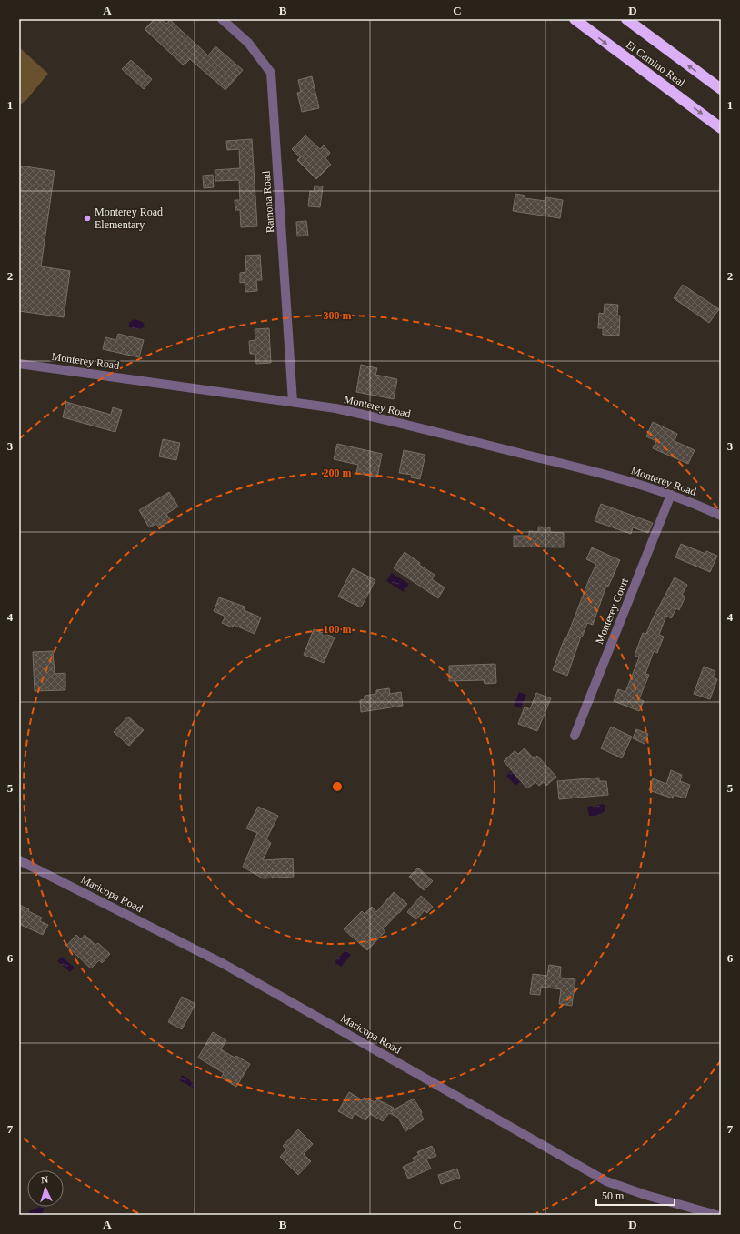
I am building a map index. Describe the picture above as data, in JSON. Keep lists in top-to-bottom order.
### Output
{
  "streets": {
    "highway": ["El Camino Real"],
    "street": [
      "Ramona Road",
      "Monterey Road",
      "Monterey Court",
      "Maricopa Road"
    ]
  },
  "crossings": [
    ["Ramona Road", "Monterey Road"],
    ["Monterey Road", "Monterey Court"]
  ],
  "places": ["Monterey Road Elementary"],
  "scale_bar": "50 m",
  "north": "top",
  "grid": {
    "columns": [
      "A",
      "B",
      "C",
      "D"
    ],
    "rows": [
      "1",
      "2",
      "3",
      "4",
      "5",
      "6",
      "7"
    ]
  },
  "rings": ["300 m", "200 m", "100 m"]
}
